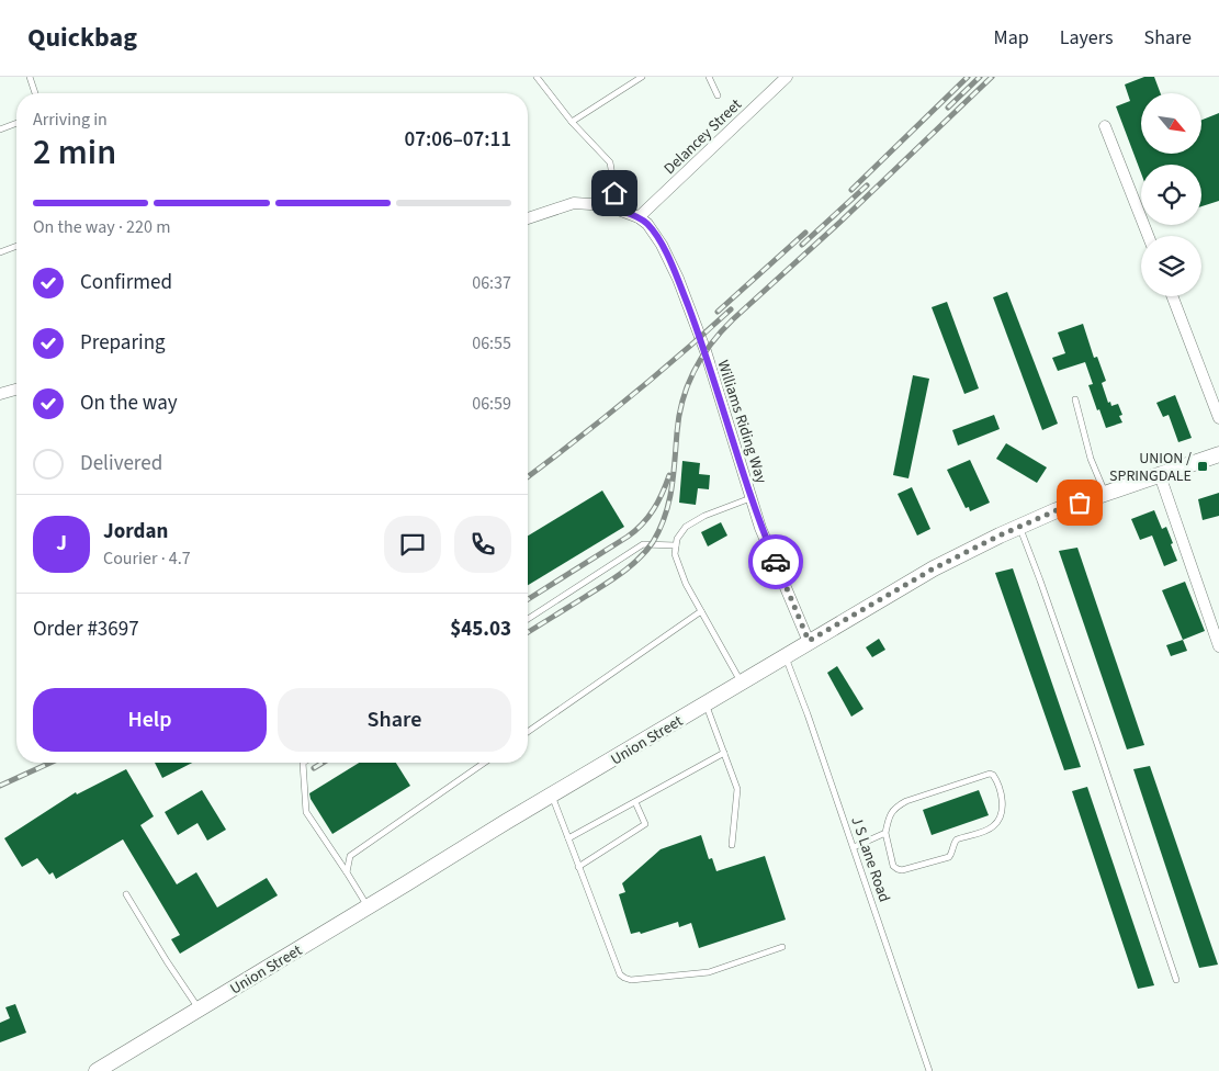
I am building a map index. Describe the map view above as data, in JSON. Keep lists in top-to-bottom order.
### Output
{
  "streets": {
    "main road": ["Union Street"],
    "street": ["Delancey Street", "Williams Riding Way"],
    "lane": ["J S Lane Road"]
  },
  "crossings": [
    ["Delancey Street", "Williams Riding Way"],
    ["Williams Riding Way", "Union Street"],
    ["Union Street", "J S Lane Road"]
  ],
  "places": {
    "transit": ["UNION / SPRINGDALE"]
  },
  "north": "bottom right",
  "page": {
    "header": "Quickbag",
    "nav": ["Map", "Layers", "Share"],
    "heading": ["2 min", "Arriving in", "07:06–07:11"],
    "panel": [
      "Jordan",
      "Courier · 4.7",
      "Order #3697",
      "$45.03"
    ],
    "bar": "On the way · 220 m",
    "list": [
      ["Confirmed", "06:37"],
      ["Preparing", "06:55"],
      ["On the way", "06:59"],
      "Delivered"
    ],
    "round": "J",
    "buttons": ["Help", "Share"]
  }
}
